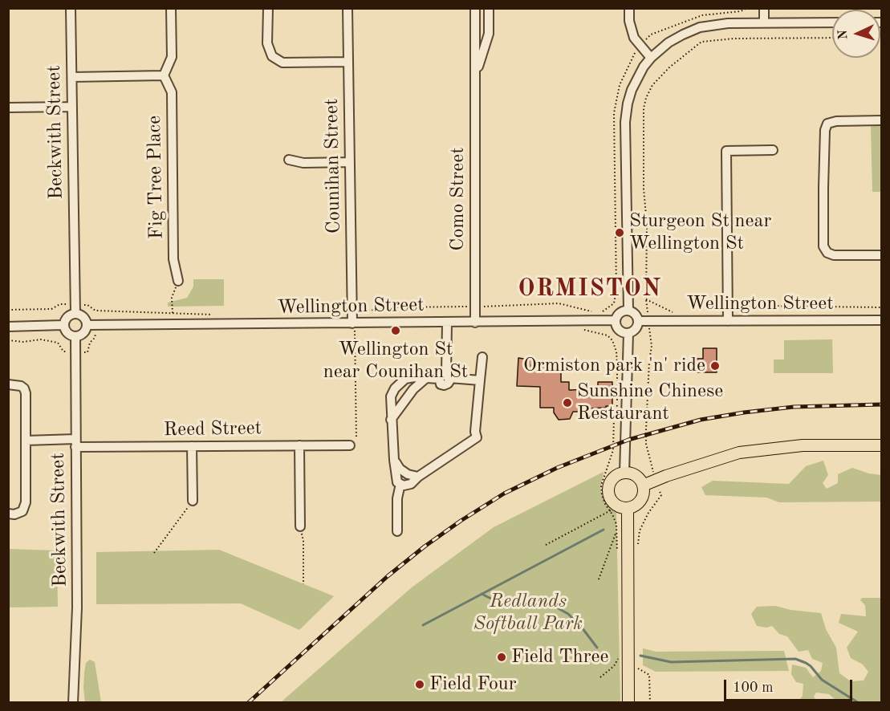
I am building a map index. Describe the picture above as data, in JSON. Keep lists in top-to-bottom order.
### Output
{
  "streets": {
    "street": [
      "Beckwith Street",
      "Counihan Street",
      "Fig Tree Place",
      "Como Street",
      "Wellington Street",
      "Reed Street"
    ]
  },
  "crossings": [
    ["Beckwith Street", "Wellington Street"],
    ["Beckwith Street", "Reed Street"],
    ["Counihan Street", "Wellington Street"],
    ["Como Street", "Wellington Street"]
  ],
  "districts": ["ORMISTON"],
  "parks": ["Redlands Softball Park"],
  "places": [
    "Sturgeon St near Wellington St",
    "Wellington St near Counihan St",
    "Ormiston park 'n' ride",
    "Sunshine Chinese Restaurant",
    "Field Three",
    "Field Four"
  ],
  "scale_bar": "100 m",
  "north": "left"
}
